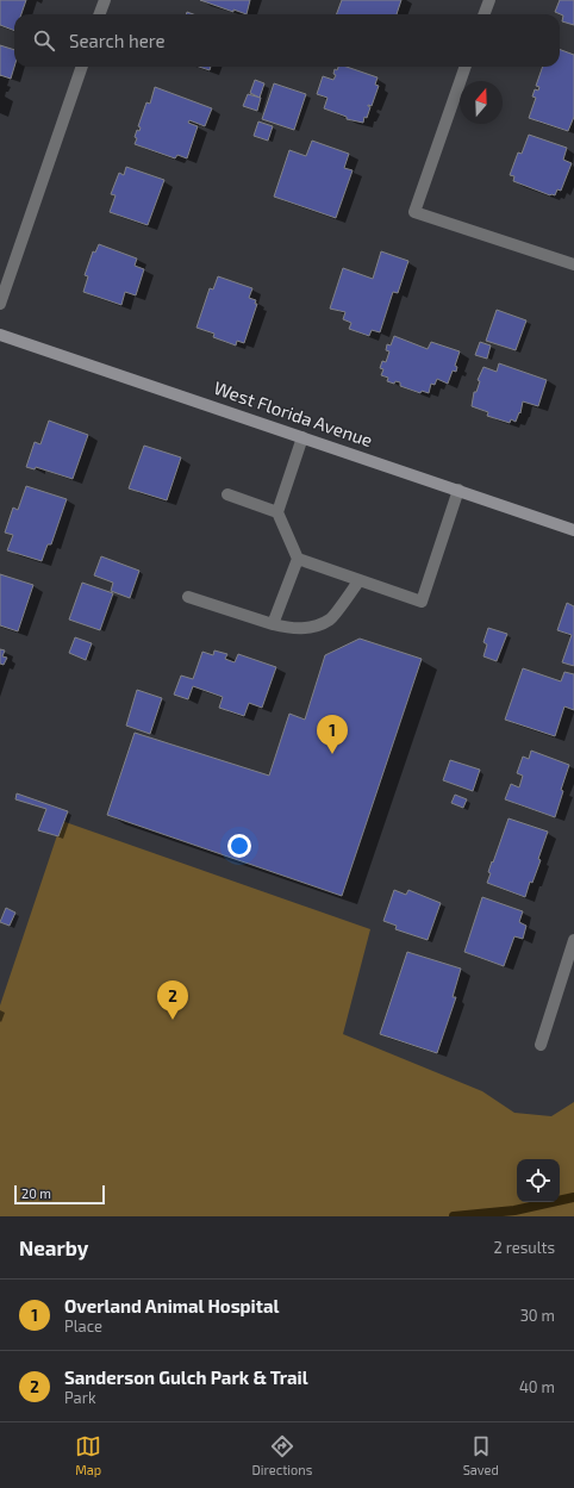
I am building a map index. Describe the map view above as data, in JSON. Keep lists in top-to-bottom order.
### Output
{
  "streets": {
    "street": ["West Florida Avenue"]
  },
  "scale_bar": "20 m",
  "north": "top",
  "page": {
    "search": "Search here",
    "pins": ["1", "2"],
    "scale": "20 m",
    "heading": ["Nearby", "2 results"],
    "list": [
      {
        "mark": "1",
        "name": "Overland Animal Hospital",
        "note": "Place",
        "value": "30 m"
      },
      {
        "mark": "2",
        "name": "Sanderson Gulch Park & Trail",
        "note": "Park",
        "value": "40 m"
      }
    ],
    "nav": ["Map", "Directions", "Saved"]
  }
}
